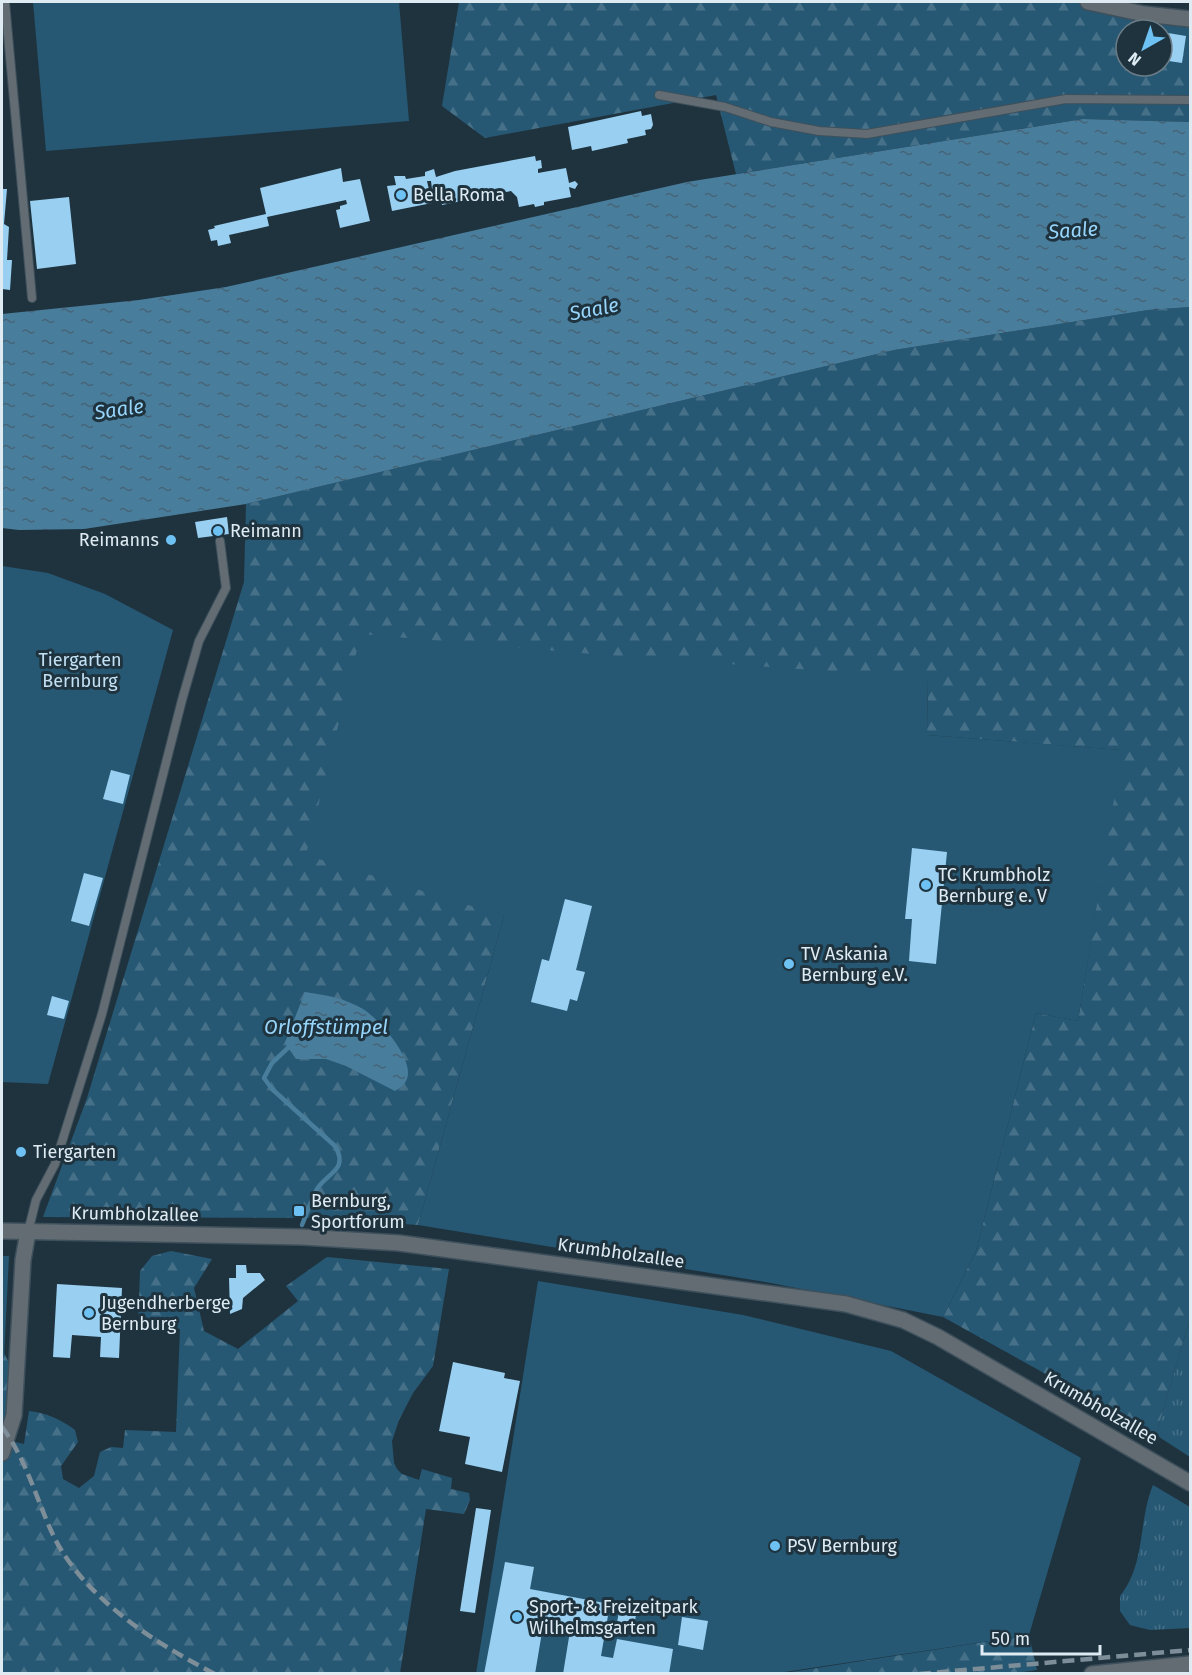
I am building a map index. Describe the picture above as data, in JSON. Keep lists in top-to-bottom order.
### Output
{
  "streets": {
    "street": ["Krumbholzallee"]
  },
  "water": ["Saale", "Orloffstümpel"],
  "parks": ["Tiergarten Bernburg"],
  "places": {
    "other": [
      "Bella Roma",
      "Reimann",
      "Reimanns",
      "TC Krumbholz Bernburg e. V",
      "TV Askania Bernburg e.V.",
      "Tiergarten",
      "Jugendherberge Bernburg",
      "PSV Bernburg",
      "Sport- & Freizeitpark Wilhelmsgarten"
    ],
    "transit": ["Bernburg, Sportforum"]
  },
  "scale_bar": "50 m",
  "north": "bottom left"
}
